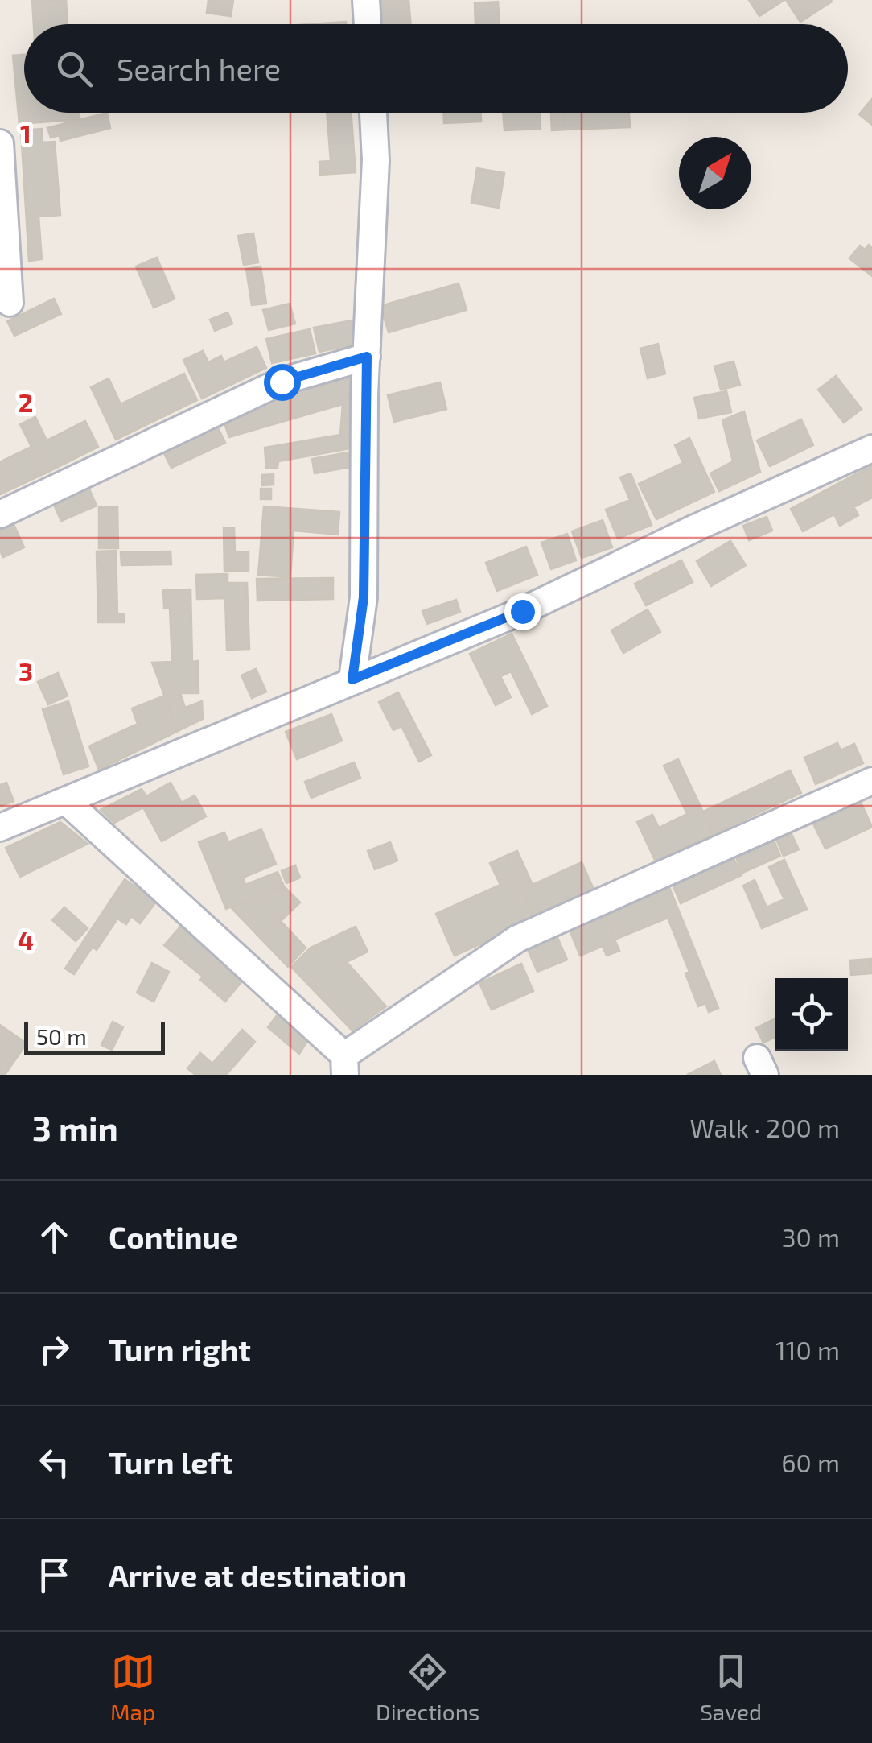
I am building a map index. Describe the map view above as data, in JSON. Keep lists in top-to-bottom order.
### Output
{
  "scale_bar": "50 m",
  "north": "top right",
  "page": {
    "search": "Search here",
    "scale": "50 m",
    "heading": ["3 min", "Walk · 200 m"],
    "list": [
      ["Continue", "30 m"],
      ["Turn right", "110 m"],
      ["Turn left", "60 m"],
      "Arrive at destination"
    ],
    "nav": ["Map", "Directions", "Saved"]
  },
  "grid": {
    "rows": [
      "1",
      "2",
      "3",
      "4"
    ]
  }
}
